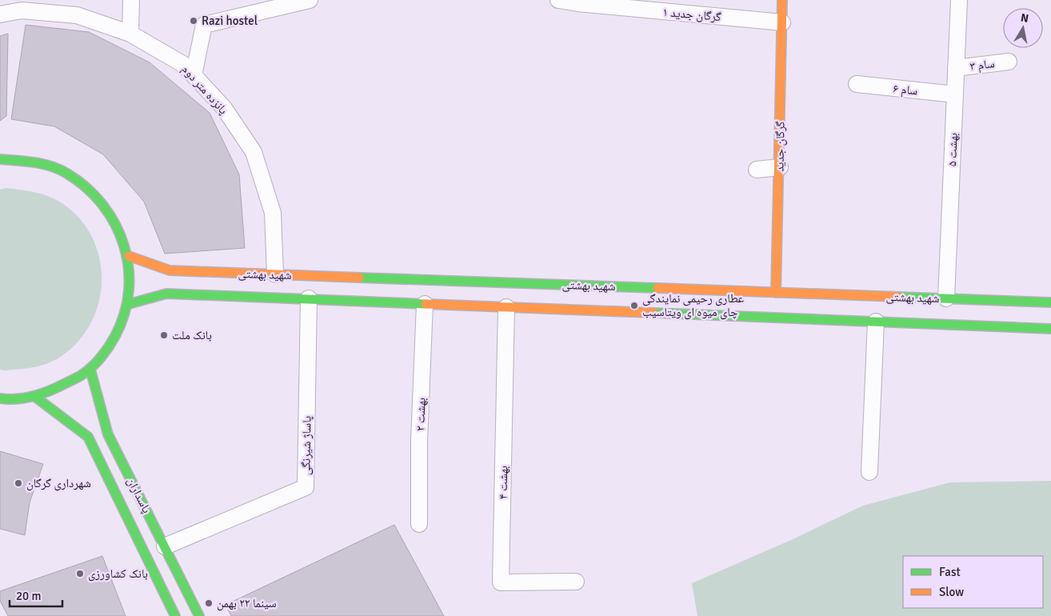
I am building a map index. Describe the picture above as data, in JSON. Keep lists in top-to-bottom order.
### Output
{
  "streets": {
    "main road": ["گرگان جدید", "شهید بهشتی", "پاسداران"],
    "street": [
      "گرگان جدید ۱",
      "۳ سام",
      "پانزده متر دوم",
      "۶ سام",
      "بهشت ۵",
      "بهشت ۲",
      "پاساژ شیرنگی",
      "۴ بهشت"
    ]
  },
  "crossings": [
    ["گرگان جدید ۱", "گرگان جدید"],
    ["۳ سام", "بهشت ۵"],
    ["پانزده متر دوم", "شهید بهشتی"],
    ["۶ سام", "بهشت ۵"],
    ["گرگان جدید", "شهید بهشتی"],
    ["بهشت ۵", "شهید بهشتی"],
    ["شهید بهشتی", "بهشت ۲"],
    ["شهید بهشتی", "پاساژ شیرنگی"],
    ["شهید بهشتی", "۴ بهشت"],
    ["پاساژ شیرنگی", "پاسداران"]
  ],
  "places": [
    "Razi hostel",
    "عطاری رحیمی نمایندگی چای میوه ای ویتاسیب",
    "بانک ملت",
    "شهرداری گرگان",
    "بانک کشاورزی",
    "سینما ۲۲ بهمن"
  ],
  "legend": ["Fast", "Slow"],
  "scale_bar": "20 m",
  "north": "top"
}
